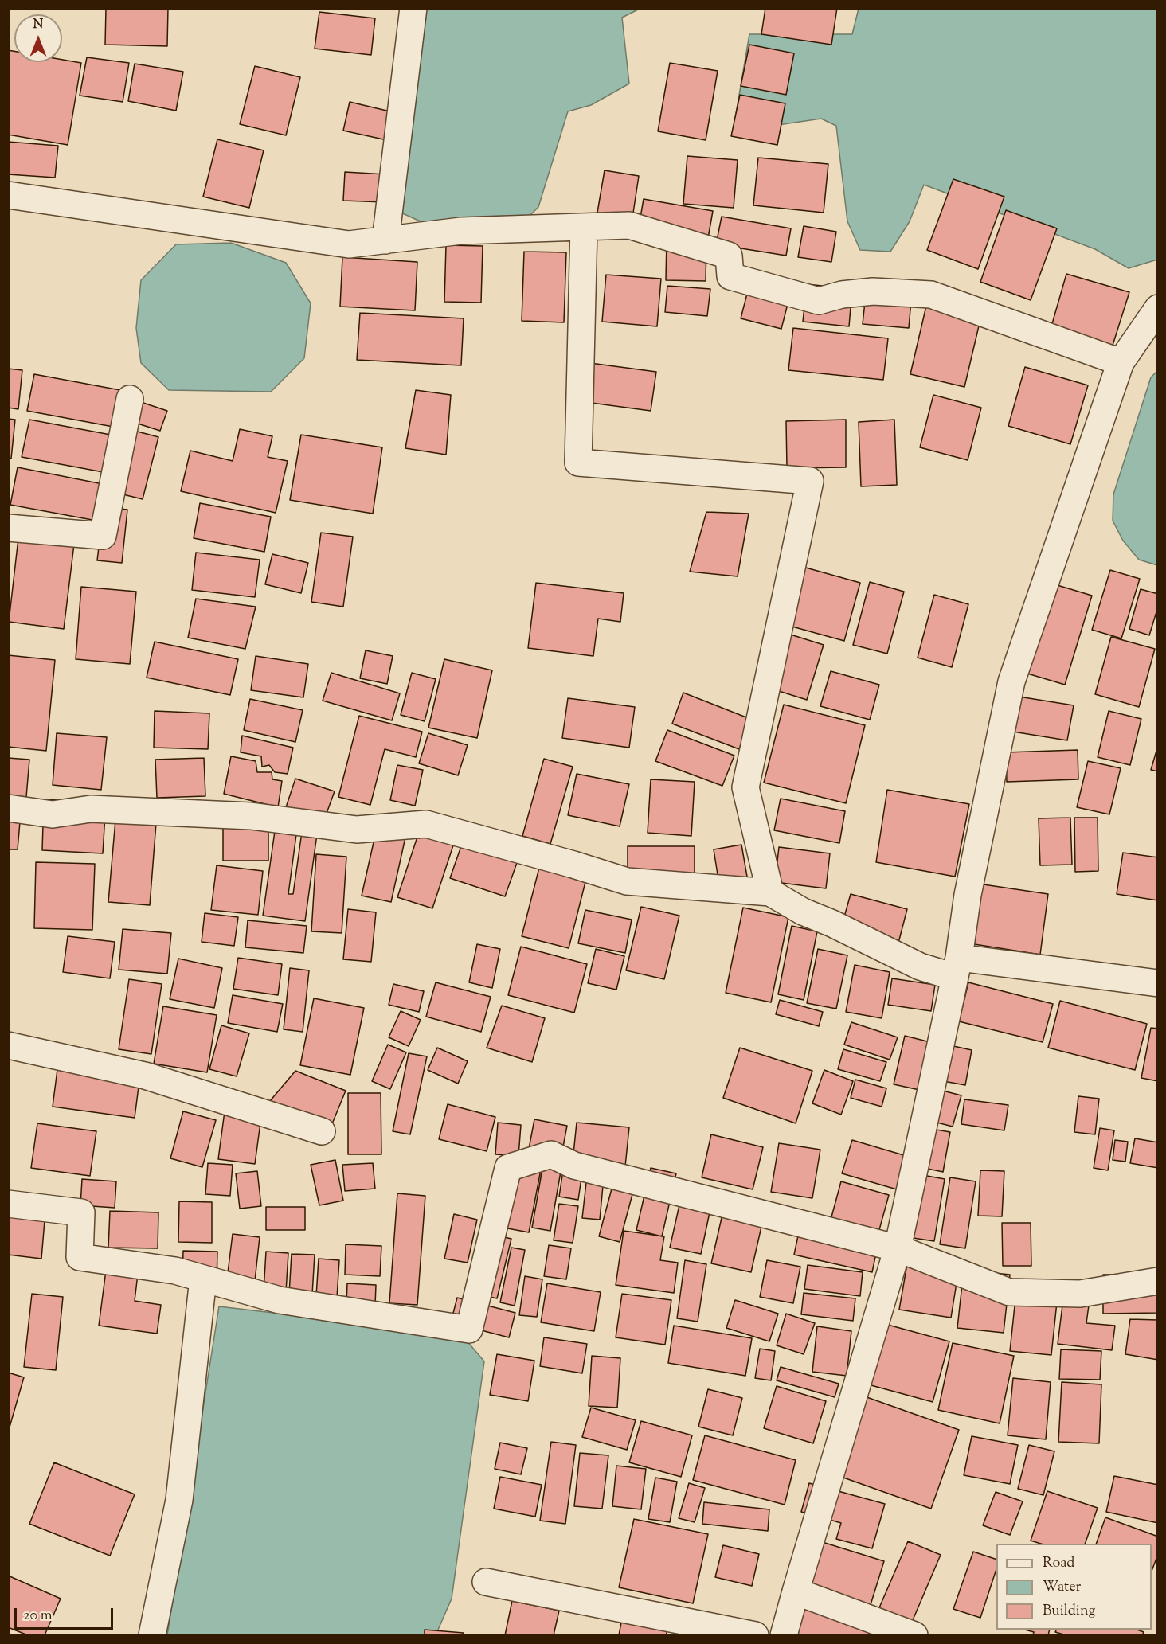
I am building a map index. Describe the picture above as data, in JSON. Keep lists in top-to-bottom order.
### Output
{
  "legend": ["Road", "Water", "Building"],
  "scale_bar": "20 m",
  "north": "top"
}
